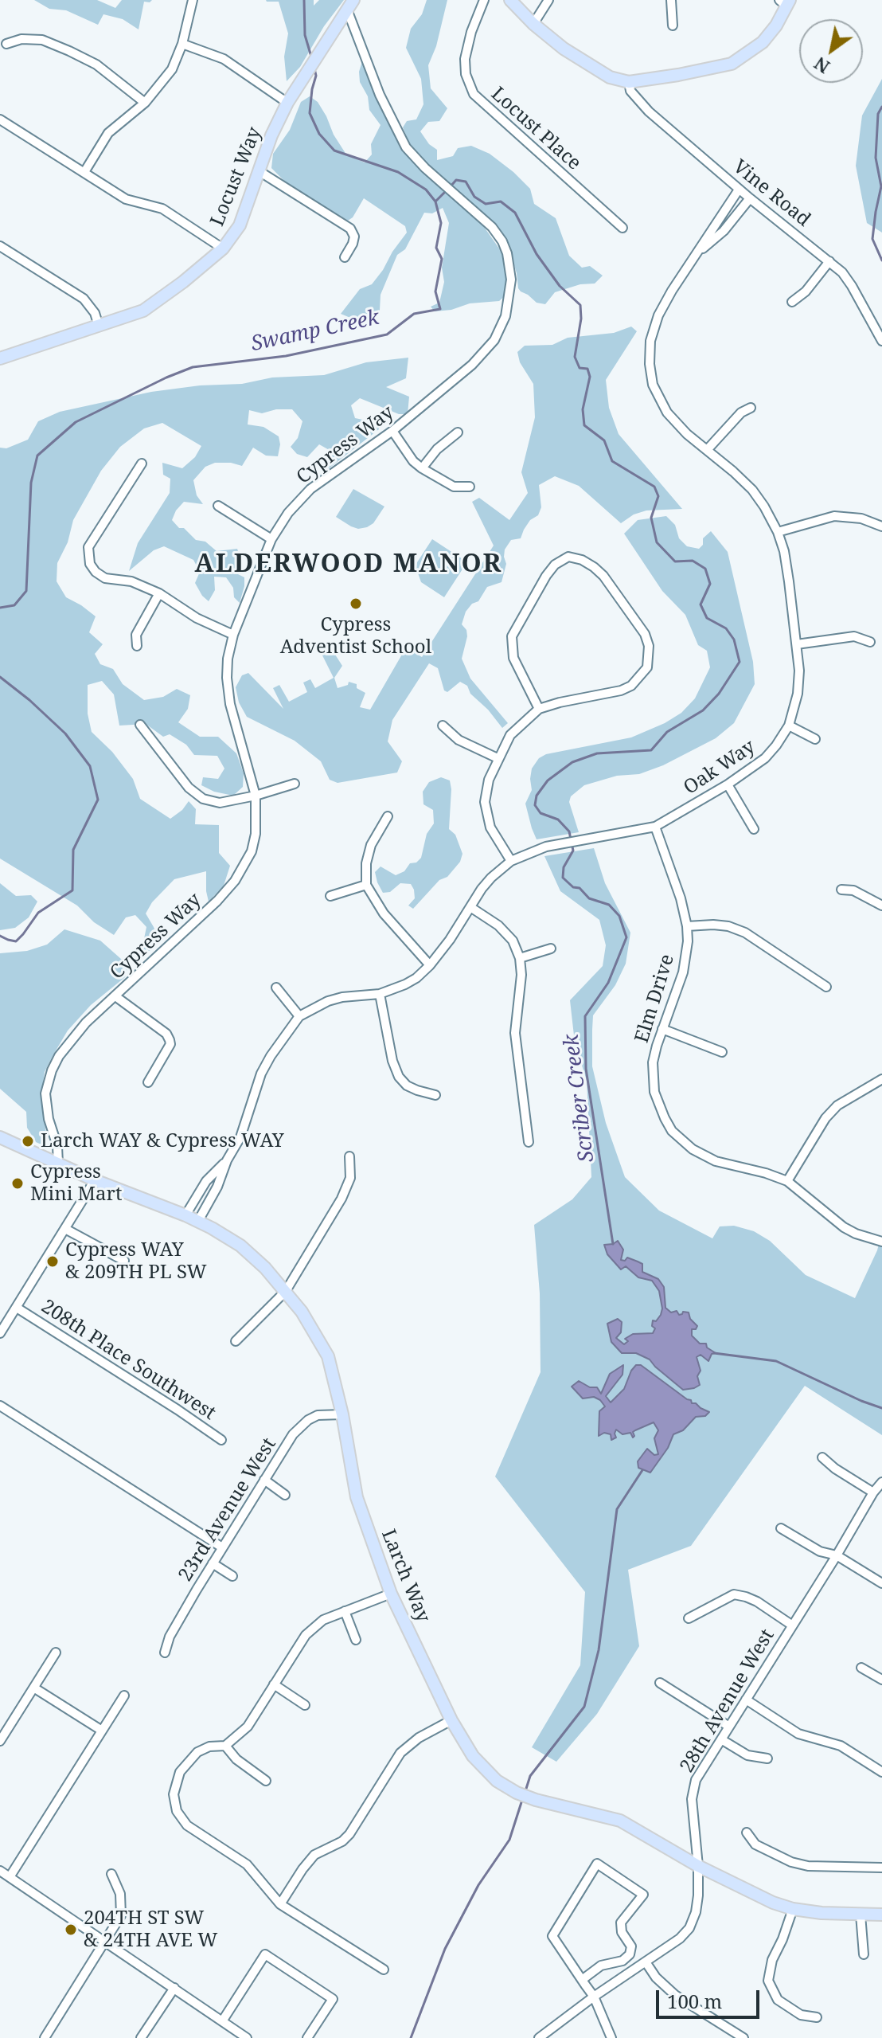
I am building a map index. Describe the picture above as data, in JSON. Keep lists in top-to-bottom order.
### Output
{
  "streets": {
    "main road": ["Locust Way", "Larch Way"],
    "street": [
      "Locust Place",
      "Vine Road",
      "Cypress Way",
      "Oak Way",
      "Elm Drive",
      "208th Place Southwest",
      "23rd Avenue West",
      "28th Avenue West"
    ]
  },
  "crossings": [
    ["Locust Way", "Cypress Way"],
    ["Vine Road", "Oak Way"],
    ["Cypress Way", "Larch Way"],
    ["Oak Way", "Elm Drive"],
    ["23rd Avenue West", "Larch Way"],
    ["Larch Way", "28th Avenue West"]
  ],
  "districts": ["ALDERWOOD MANOR"],
  "water": ["Swamp Creek", "Scriber Creek"],
  "places": [
    "Cypress Adventist School",
    "Larch WAY & Cypress WAY",
    "Cypress Mini Mart",
    "Cypress WAY & 209TH PL SW",
    "204TH ST SW & 24TH AVE W"
  ],
  "scale_bar": "100 m",
  "north": "bottom left"
}
